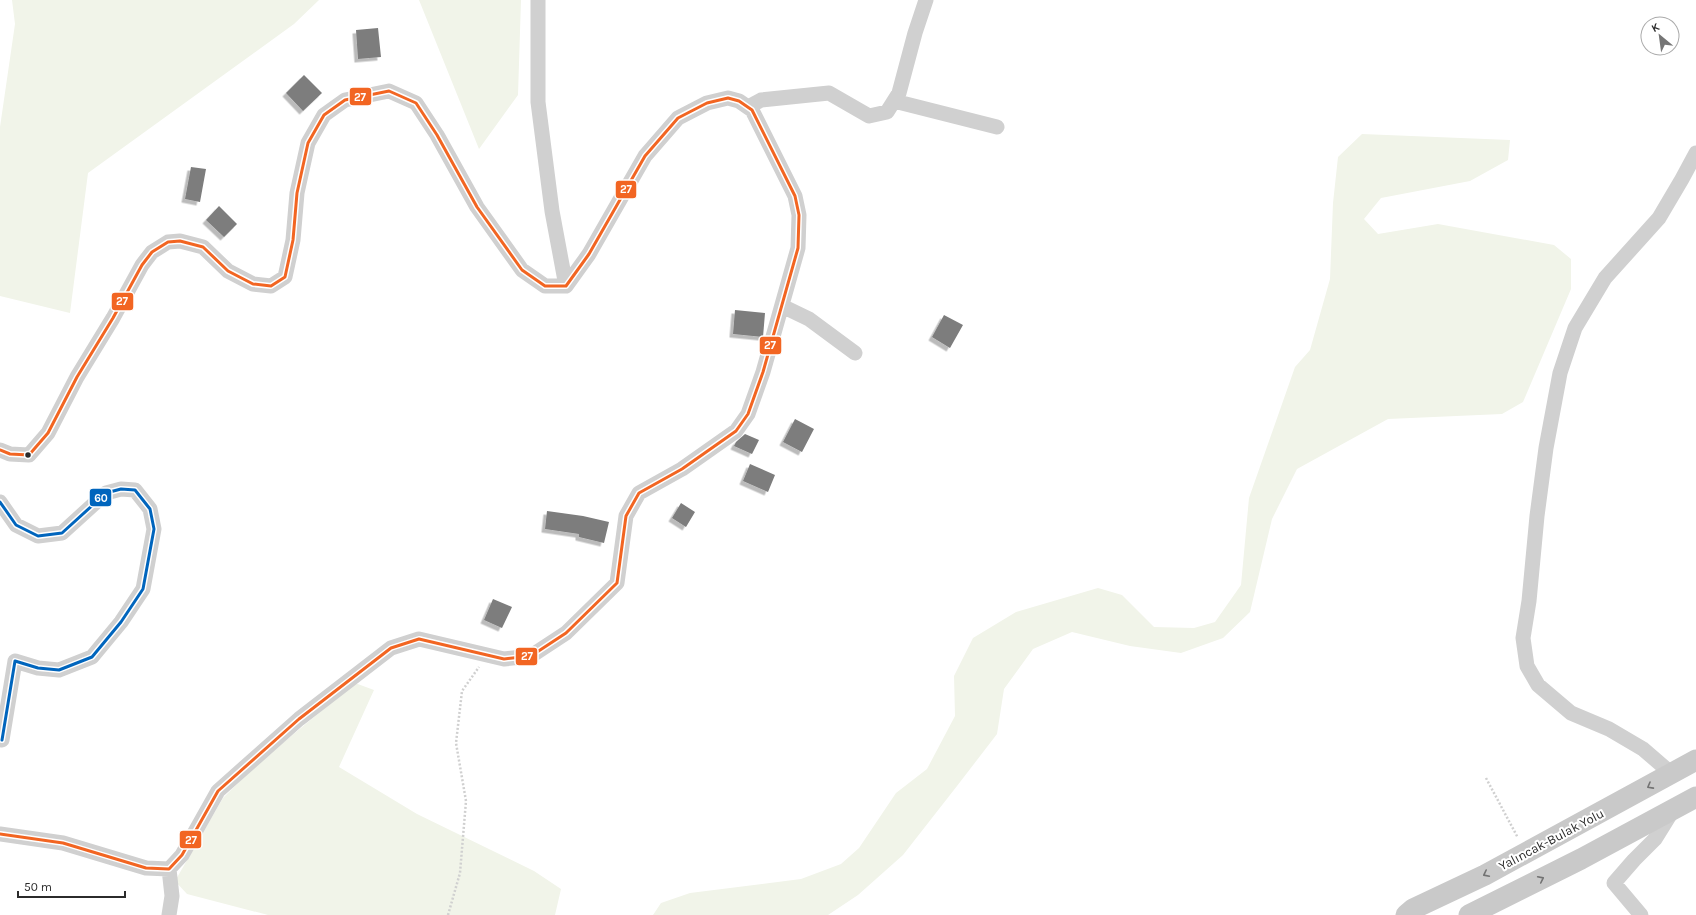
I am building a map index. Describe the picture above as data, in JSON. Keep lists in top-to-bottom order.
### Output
{
  "streets": {
    "main road": ["Yalıncak-Bulak Yolu"]
  },
  "lines": ["transit line 27", "transit line 60"],
  "scale_bar": "50 m",
  "north": "top left"
}
